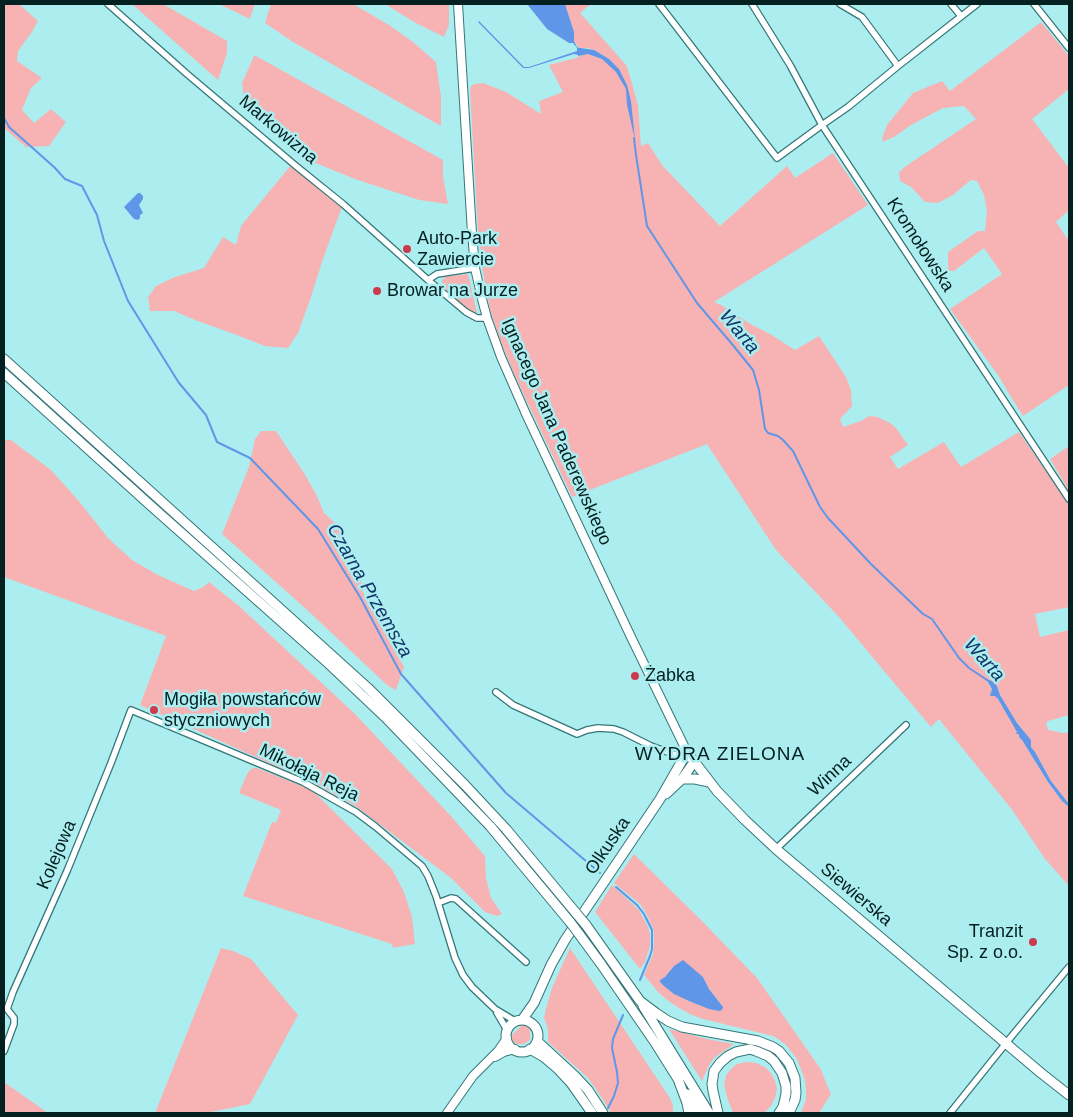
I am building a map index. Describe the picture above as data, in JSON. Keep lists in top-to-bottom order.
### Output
{
  "streets": {
    "main road": ["Ignacego Jana Paderewskiego", "Olkuska", "Siewierska"],
    "street": [
      "Markowizna",
      "Kromołowska",
      "Mikołaja Reja",
      "Winna",
      "Kolejowa"
    ]
  },
  "crossings": [
    ["Markowizna", "Ignacego Jana Paderewskiego"],
    ["Ignacego Jana Paderewskiego", "Olkuska"],
    ["Ignacego Jana Paderewskiego", "Siewierska"],
    ["Mikołaja Reja", "Kolejowa"],
    ["Winna", "Siewierska"],
    ["Olkuska", "Siewierska"]
  ],
  "districts": ["WYDRA ZIELONA"],
  "water": ["Warta", "Czarna Przemsza"],
  "places": [
    "Auto-Park Zawiercie",
    "Browar na Jurze",
    "Żabka",
    "Mogiła powstańców styczniowych",
    "Tranzit Sp. z o.o."
  ]
}
